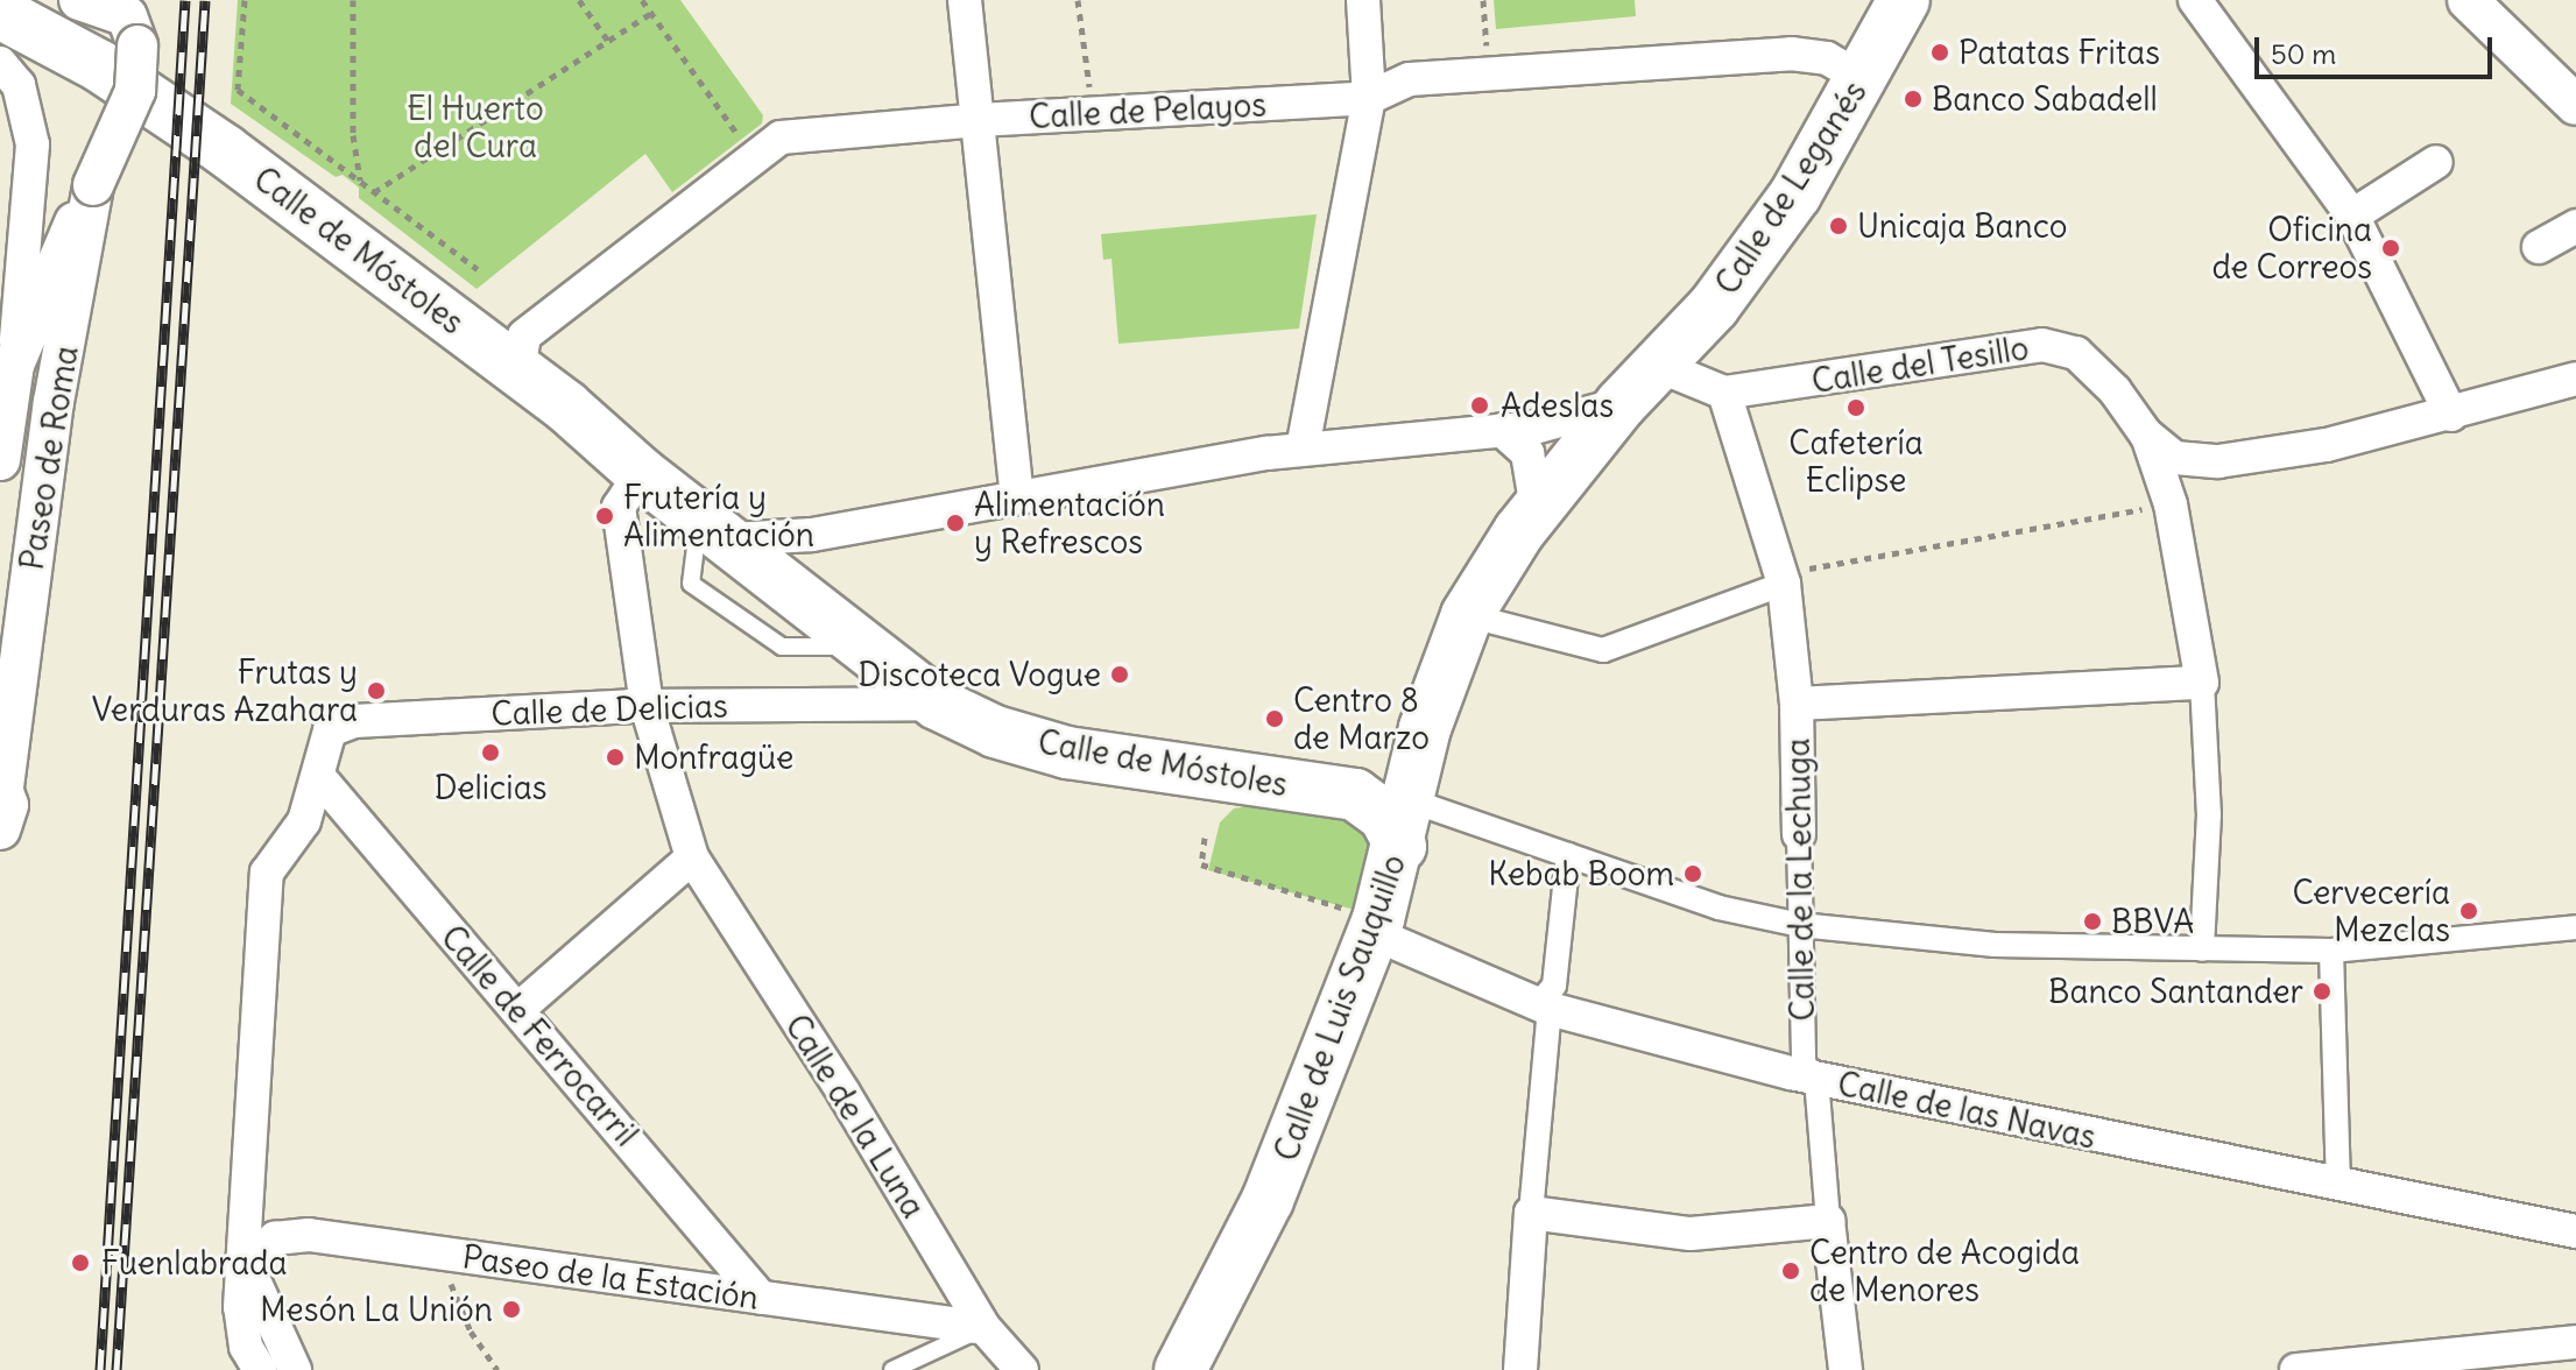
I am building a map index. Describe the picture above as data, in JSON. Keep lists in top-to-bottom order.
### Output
{
  "streets": {
    "main road": ["Calle de Leganés", "Calle de Móstoles", "Calle de Luis Sauquillo"],
    "street": [
      "Calle de Pelayos",
      "Calle del Tesillo",
      "Paseo de Roma",
      "Calle de Delicias",
      "Calle de la Lechuga",
      "Calle de Ferrocarril",
      "Calle de las Navas",
      "Calle de la Luna",
      "Paseo de la Estación"
    ]
  },
  "crossings": [
    ["Calle de Pelayos", "Calle de Leganés"],
    ["Calle de Pelayos", "Calle de Móstoles"],
    ["Calle de Leganés", "Calle de Luis Sauquillo"],
    ["Calle de Móstoles", "Calle de Delicias"],
    ["Calle de Móstoles", "Calle de Luis Sauquillo"],
    ["Calle de Móstoles", "Calle de la Luna"],
    ["Calle del Tesillo", "Calle de la Lechuga"],
    ["Calle de Delicias", "Calle de Ferrocarril"],
    ["Calle de Delicias", "Calle de la Luna"],
    ["Calle de la Lechuga", "Calle de las Navas"],
    ["Calle de Luis Sauquillo", "Calle de las Navas"],
    ["Calle de Ferrocarril", "Paseo de la Estación"],
    ["Calle de la Luna", "Paseo de la Estación"]
  ],
  "parks": ["El Huerto del Cura"],
  "places": [
    "Patatas Fritas",
    "Banco Sabadell",
    "Unicaja Banco",
    "Oficina de Correos",
    "Adeslas",
    "Cafetería Eclipse",
    "Frutería y Alimentación",
    "Alimentación y Refrescos",
    "Discoteca Vogue",
    "Frutas y Verduras Azahara",
    "Centro 8 de Marzo",
    "Delicias",
    "Monfragüe",
    "Kebab Boom",
    "Cervecería Mezclas",
    "BBVA",
    "Banco Santander",
    "Fuenlabrada",
    "Centro de Acogida de Menores",
    "Mesón La Unión"
  ],
  "scale_bar": "50 m"
}
